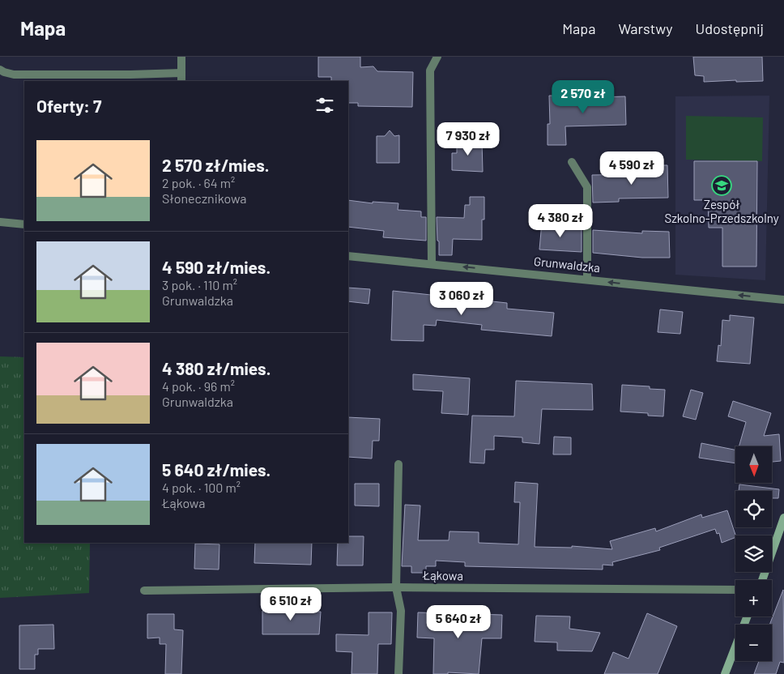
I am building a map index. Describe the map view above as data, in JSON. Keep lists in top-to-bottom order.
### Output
{
  "streets": {
    "street": ["Grunwaldzka", "Łąkowa"]
  },
  "one_way": ["Grunwaldzka"],
  "places": {
    "school or university": ["Zespół Szkolno-Przedszkolny"]
  },
  "north": "bottom",
  "page": {
    "header": "Mapa",
    "nav": ["Mapa", "Warstwy", "Udostępnij"],
    "price": [
      "2 570 zł",
      "7 930 zł",
      "4 590 zł",
      "4 380 zł",
      "3 060 zł",
      "6 510 zł",
      "5 640 zł"
    ],
    "heading": "Oferty: 7",
    "list": [
      {
        "name": "2 570 zł/mies.",
        "note": "2 pok. · 64 m² · Słonecznikowa"
      },
      {
        "name": "4 590 zł/mies.",
        "note": "3 pok. · 110 m² · Grunwaldzka"
      },
      {
        "name": "4 380 zł/mies.",
        "note": "4 pok. · 96 m² · Grunwaldzka"
      },
      {
        "name": "5 640 zł/mies.",
        "note": "4 pok. · 100 m² · Łąkowa"
      }
    ],
    "map_buttons": ["+", "−"]
  }
}
